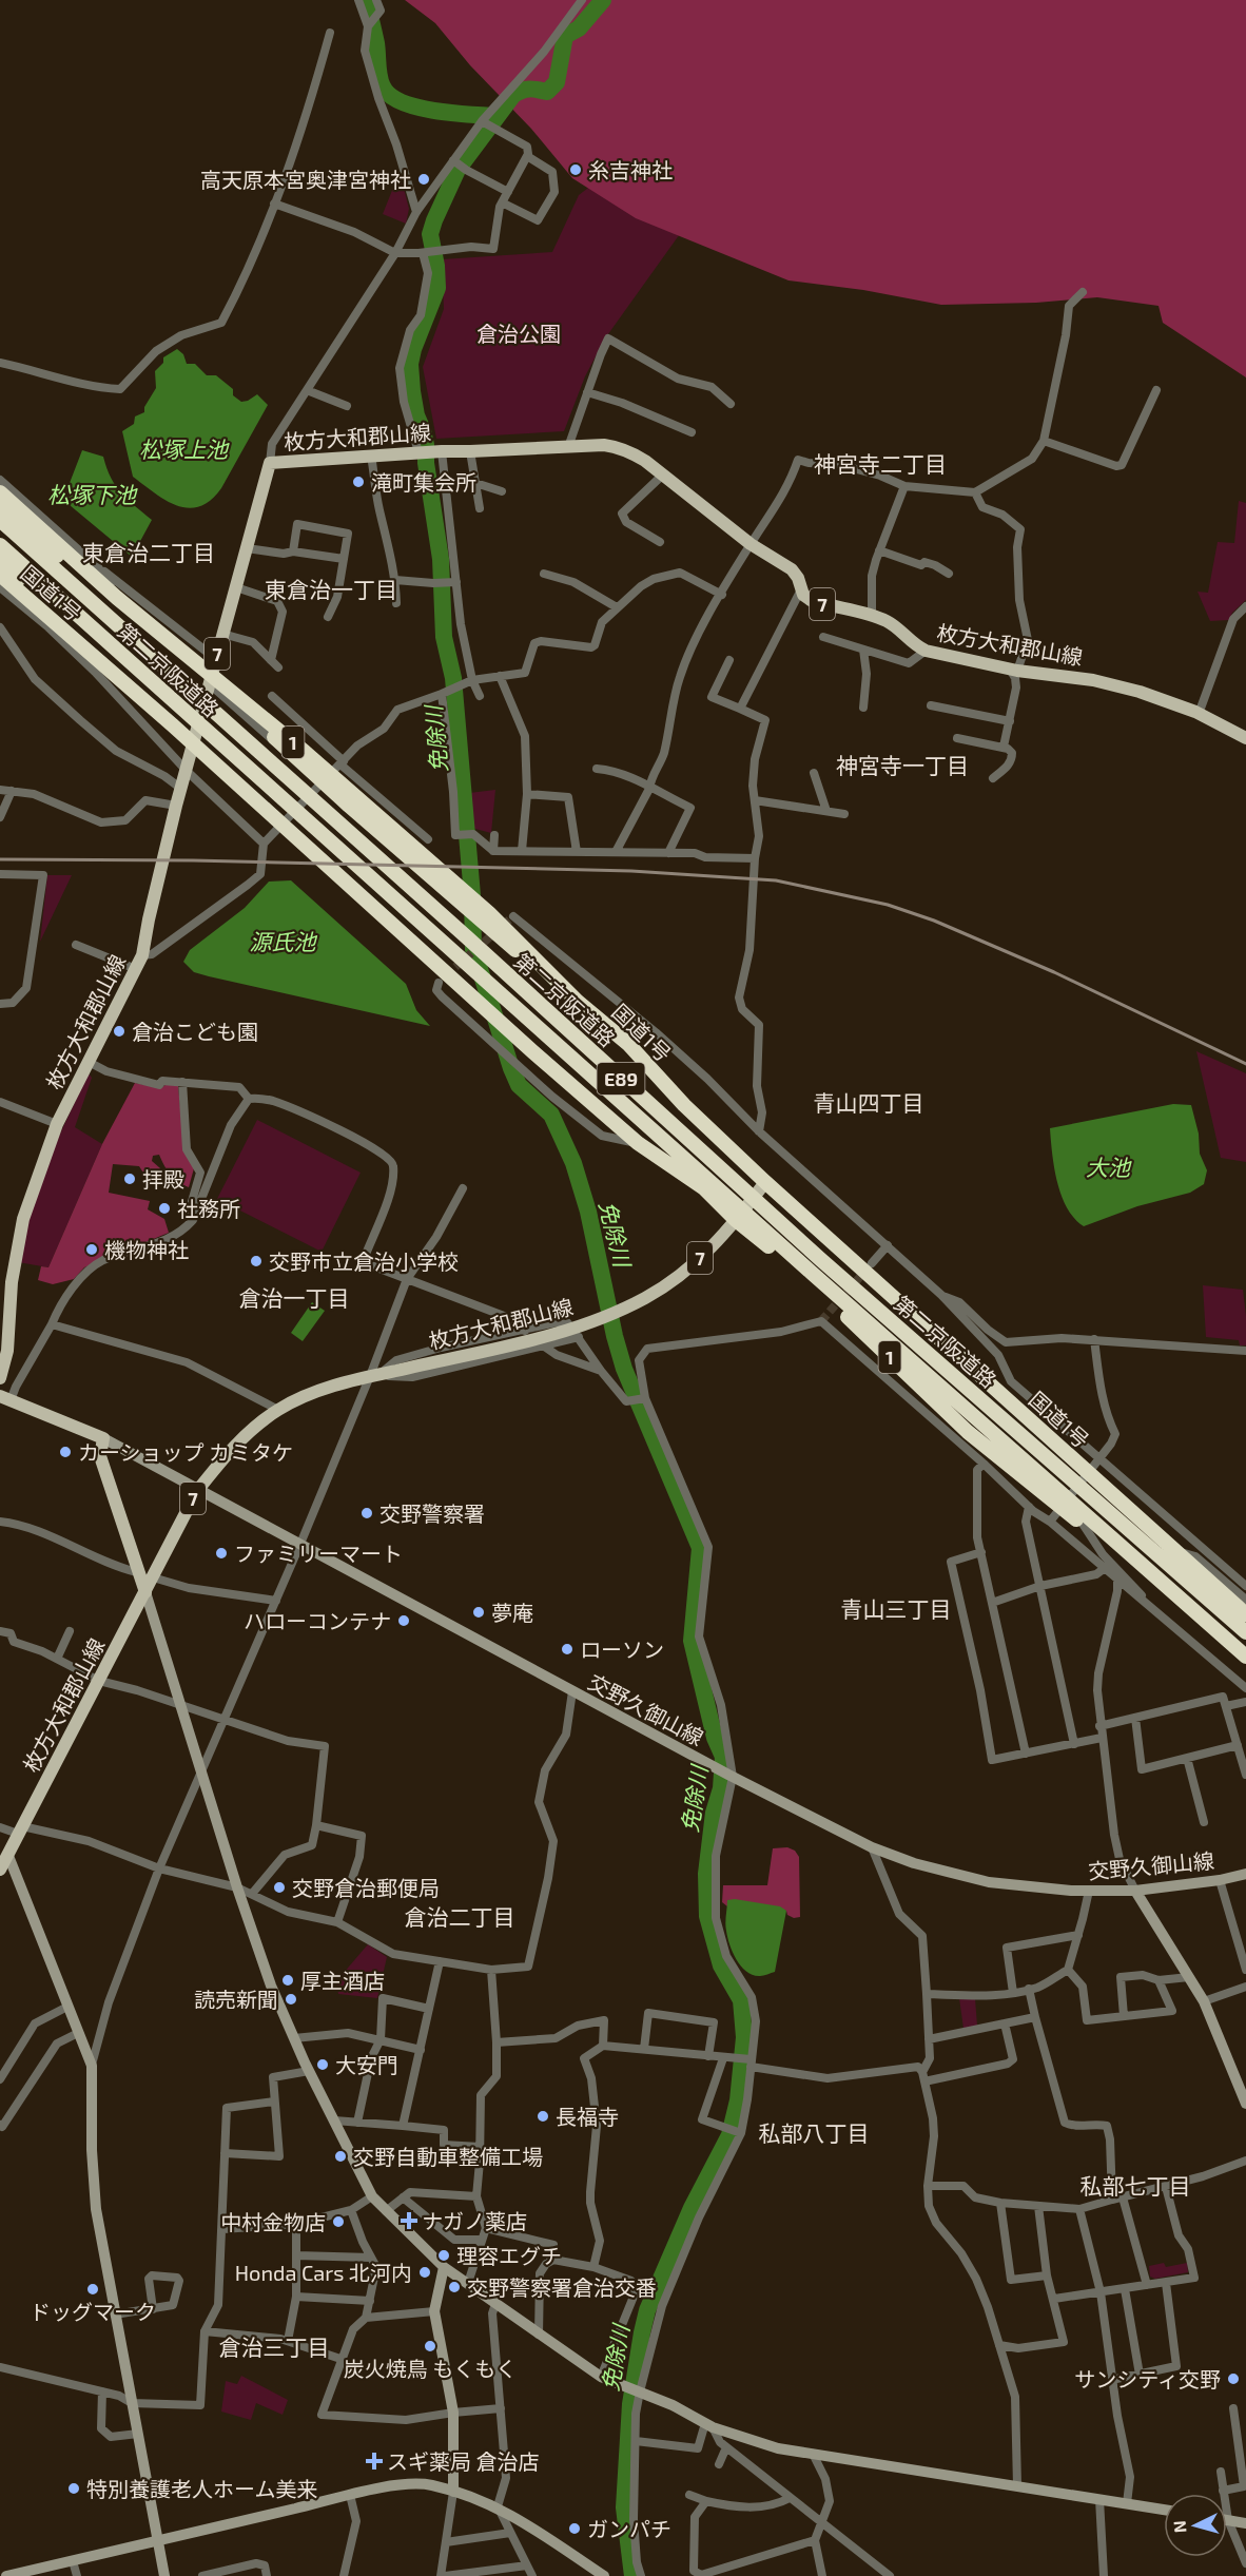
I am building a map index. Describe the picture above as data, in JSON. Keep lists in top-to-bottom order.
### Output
{
  "streets": {
    "highway": [
      "国道1号",
      "第二京阪道路",
      "1",
      "E89"
    ],
    "main road": ["枚方大和郡山線", "7"],
    "street": ["交野久御山線"]
  },
  "crossings": [
    ["枚方大和郡山線", "国道1号"],
    ["枚方大和郡山線", "交野久御山線"]
  ],
  "districts": [
    "神宮寺二丁目",
    "東倉治二丁目",
    "東倉治一丁目",
    "神宮寺一丁目",
    "青山四丁目",
    "倉治一丁目",
    "青山三丁目",
    "倉治二丁目",
    "私部八丁目",
    "私部七丁目",
    "倉治三丁目"
  ],
  "water": [
    "松塚上池",
    "松塚下池",
    "免除川",
    "源氏池",
    "大池"
  ],
  "parks": ["倉治公園"],
  "places": {
    "other": [
      "糸吉神社",
      "高天原本宮奥津宮神社",
      "滝町集会所",
      "倉治こども園",
      "拝殿",
      "社務所",
      "機物神社",
      "交野市立倉治小学校",
      "カーショップ カミタケ",
      "交野警察署",
      "ファミリーマート",
      "夢庵",
      "ハローコンテナ",
      "ローソン",
      "交野倉治郵便局",
      "厚主酒店",
      "読売新聞",
      "大安門",
      "長福寺",
      "交野自動車整備工場",
      "中村金物店",
      "理容エグチ",
      "Honda Cars 北河内",
      "交野警察署倉治交番",
      "ドッグマーク",
      "炭火焼鳥 もくもく",
      "サンシティ交野",
      "特別養護老人ホーム美来",
      "ガンパチ"
    ],
    "health": ["ナガノ薬店", "スギ薬局 倉治店"]
  },
  "north": "left"
}
